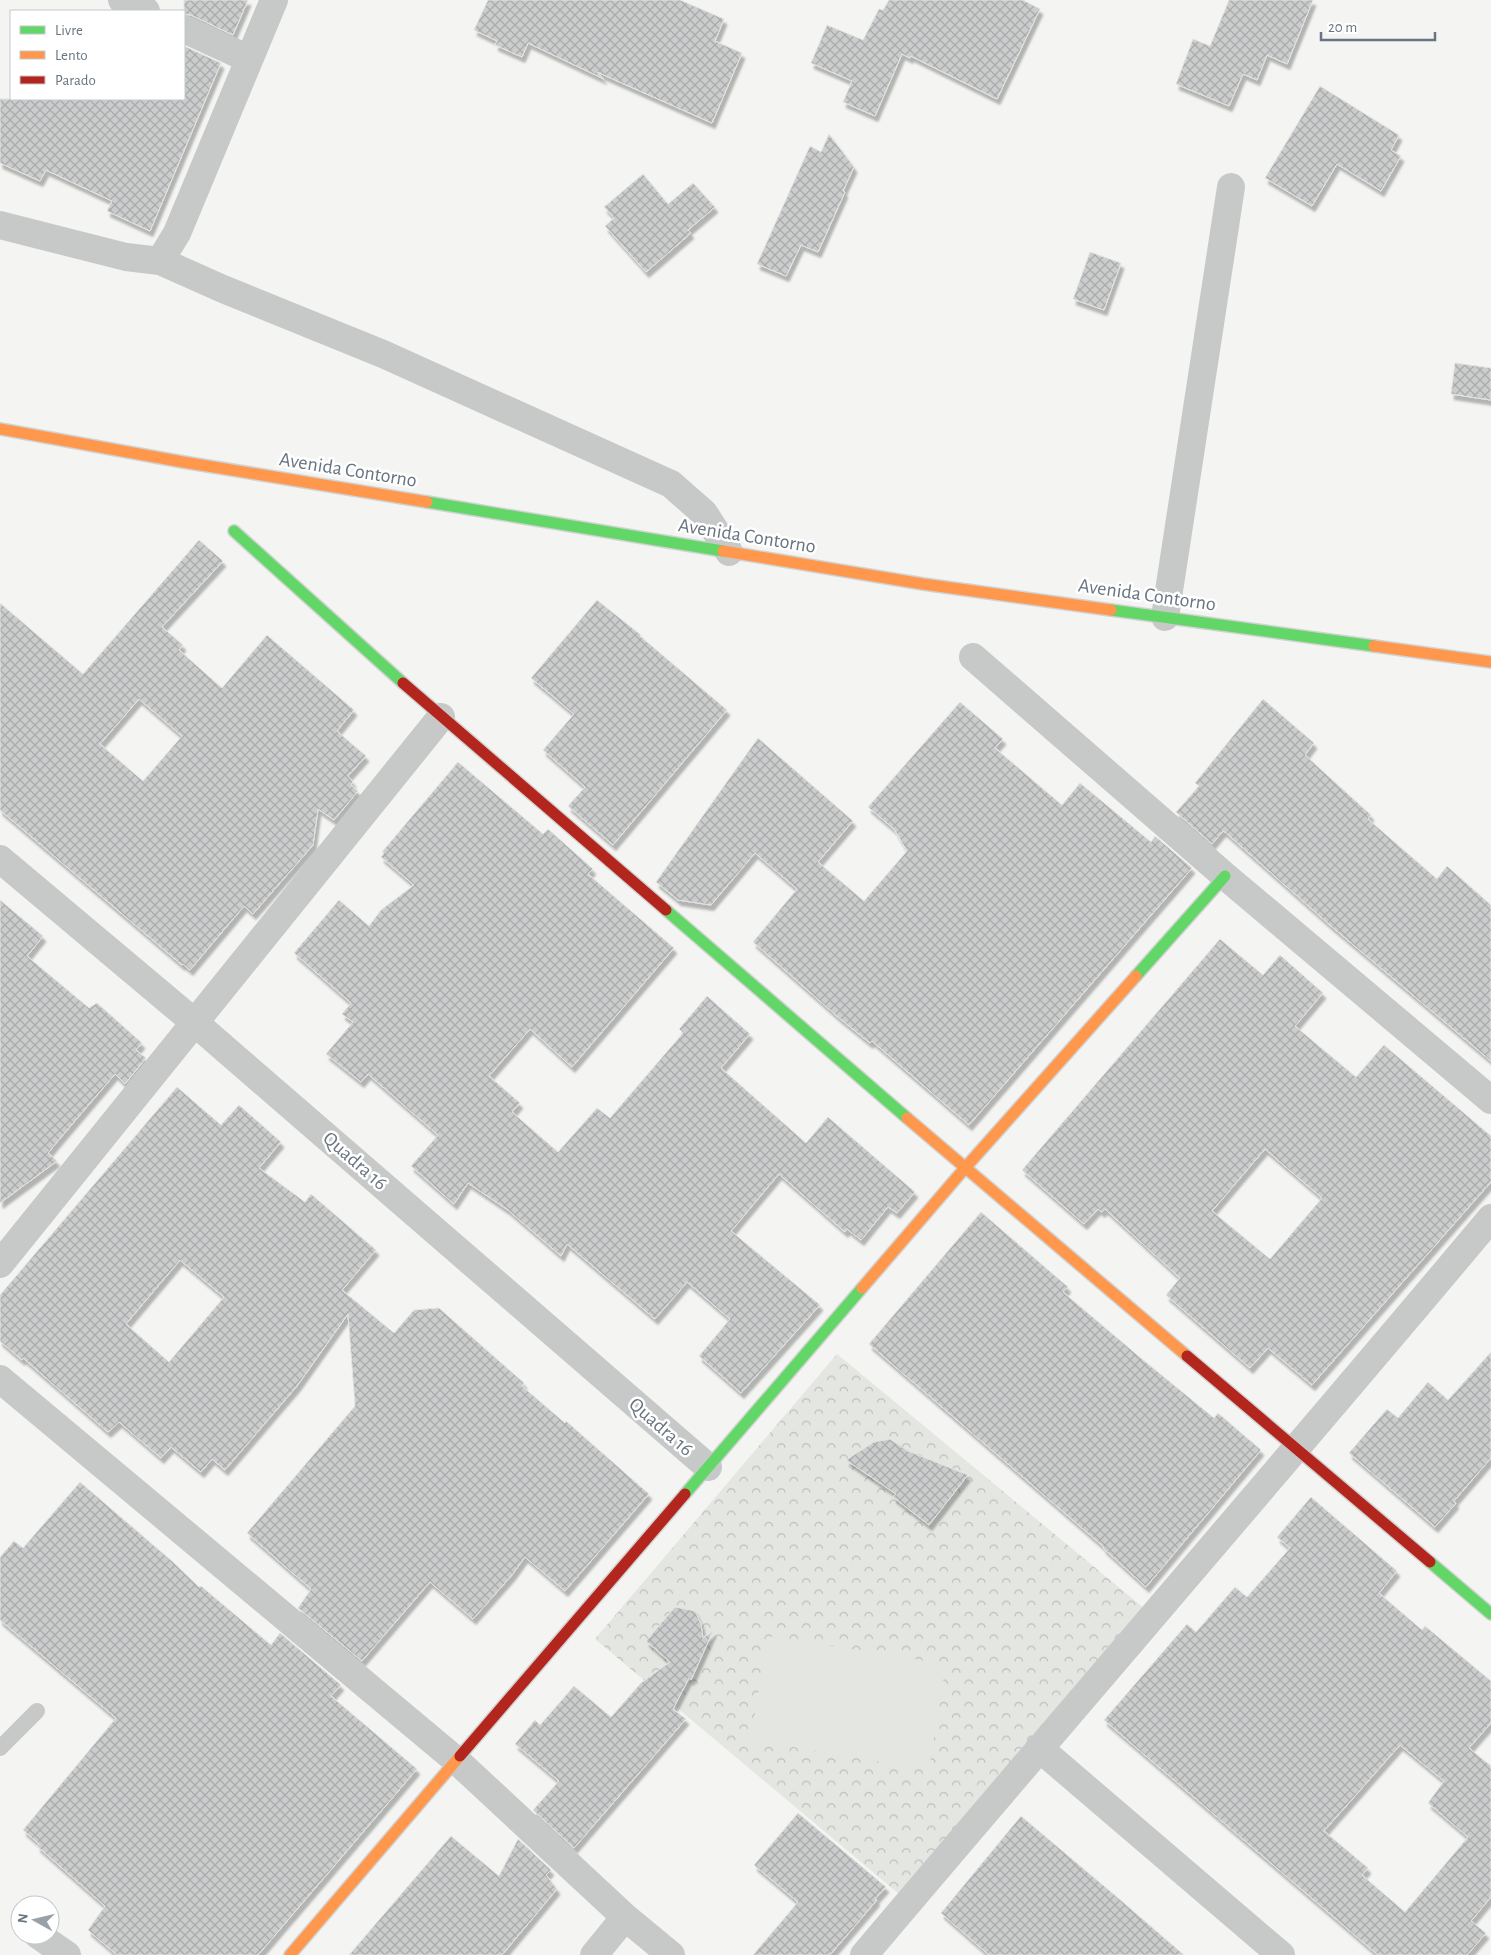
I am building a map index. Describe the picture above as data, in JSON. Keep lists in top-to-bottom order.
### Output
{
  "streets": {
    "street": ["Avenida Contorno", "Quadra 16"]
  },
  "legend": ["Livre", "Lento", "Parado"],
  "scale_bar": "20 m",
  "north": "left"
}
